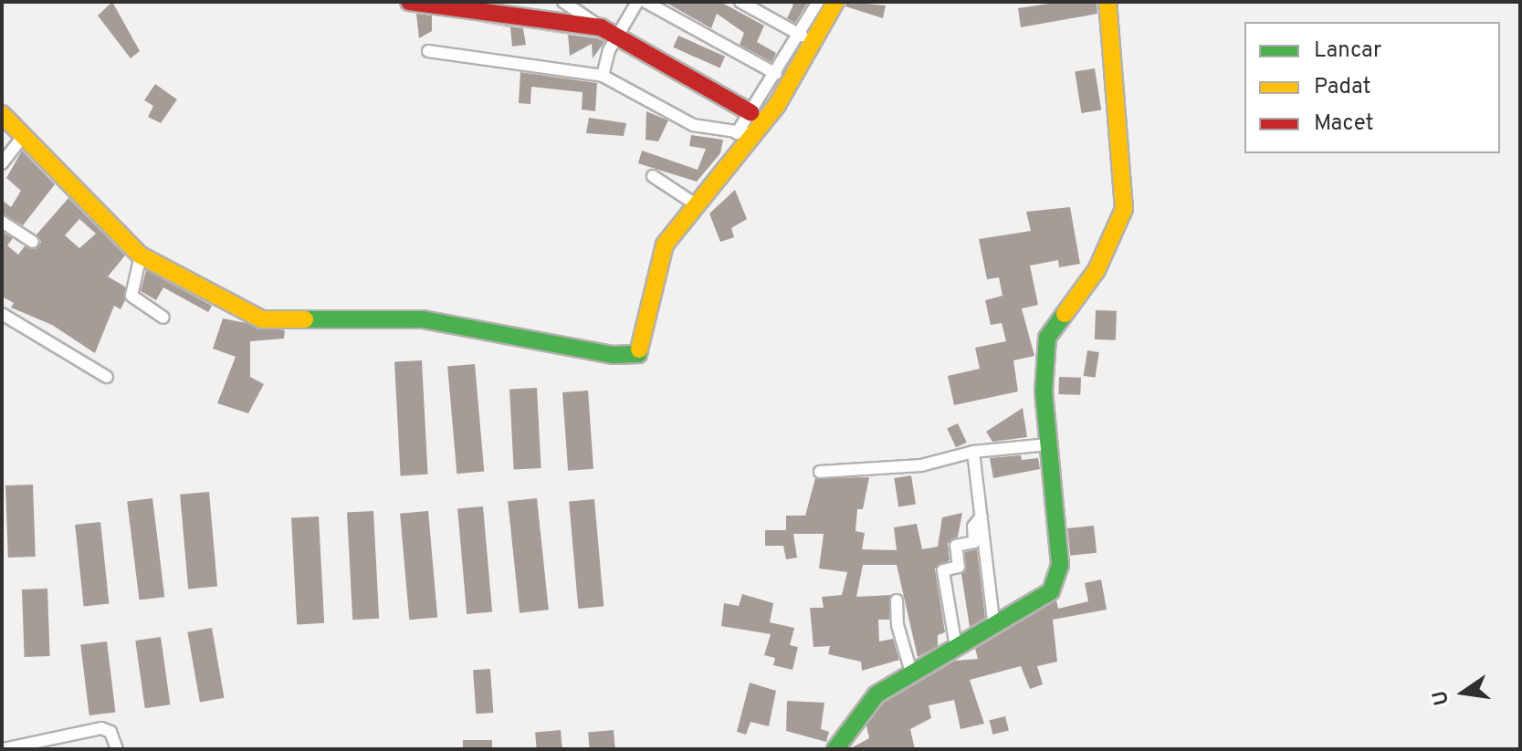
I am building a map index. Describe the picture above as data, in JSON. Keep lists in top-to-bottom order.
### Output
{
  "legend": ["Lancar", "Padat", "Macet"],
  "north": "left"
}
